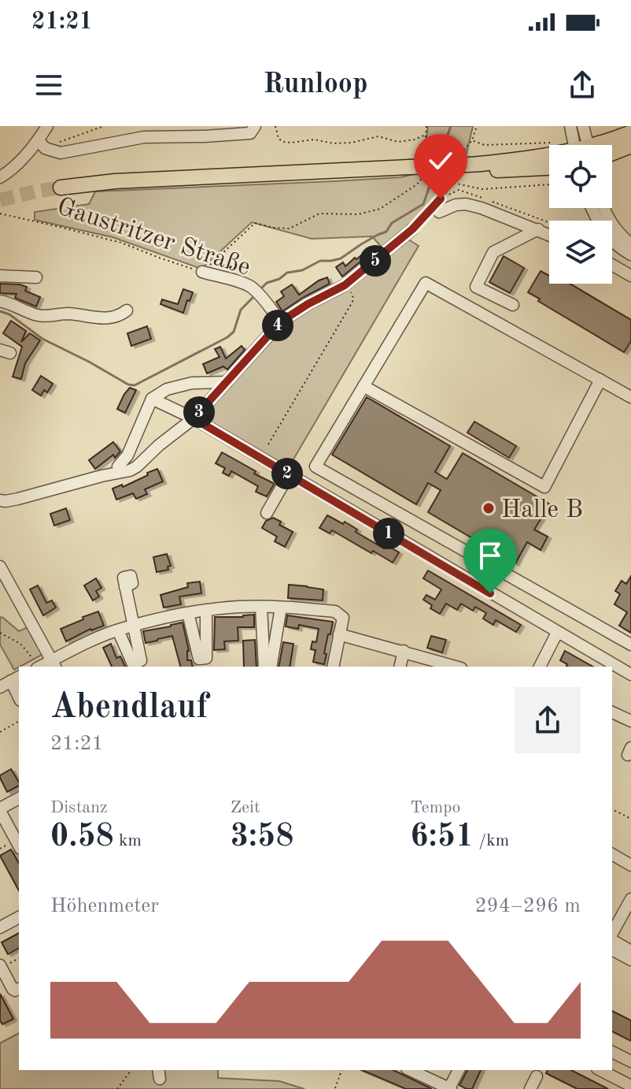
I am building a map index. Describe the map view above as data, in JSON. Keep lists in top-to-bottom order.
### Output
{
  "streets": {
    "street": ["Gaustritzer Straße"]
  },
  "places": ["Halle B"],
  "page": {
    "status": "21:21",
    "header": "Runloop",
    "pins": [
      "5",
      "4",
      "3",
      "2",
      "1"
    ],
    "heading": ["Abendlauf", "21:21"],
    "stats": [
      ["Distanz", "0.58 km"],
      ["Zeit", "3:58"],
      ["Tempo", "6:51 /km"]
    ],
    "chart": ["Höhenmeter", "294–296 m"]
  }
}
